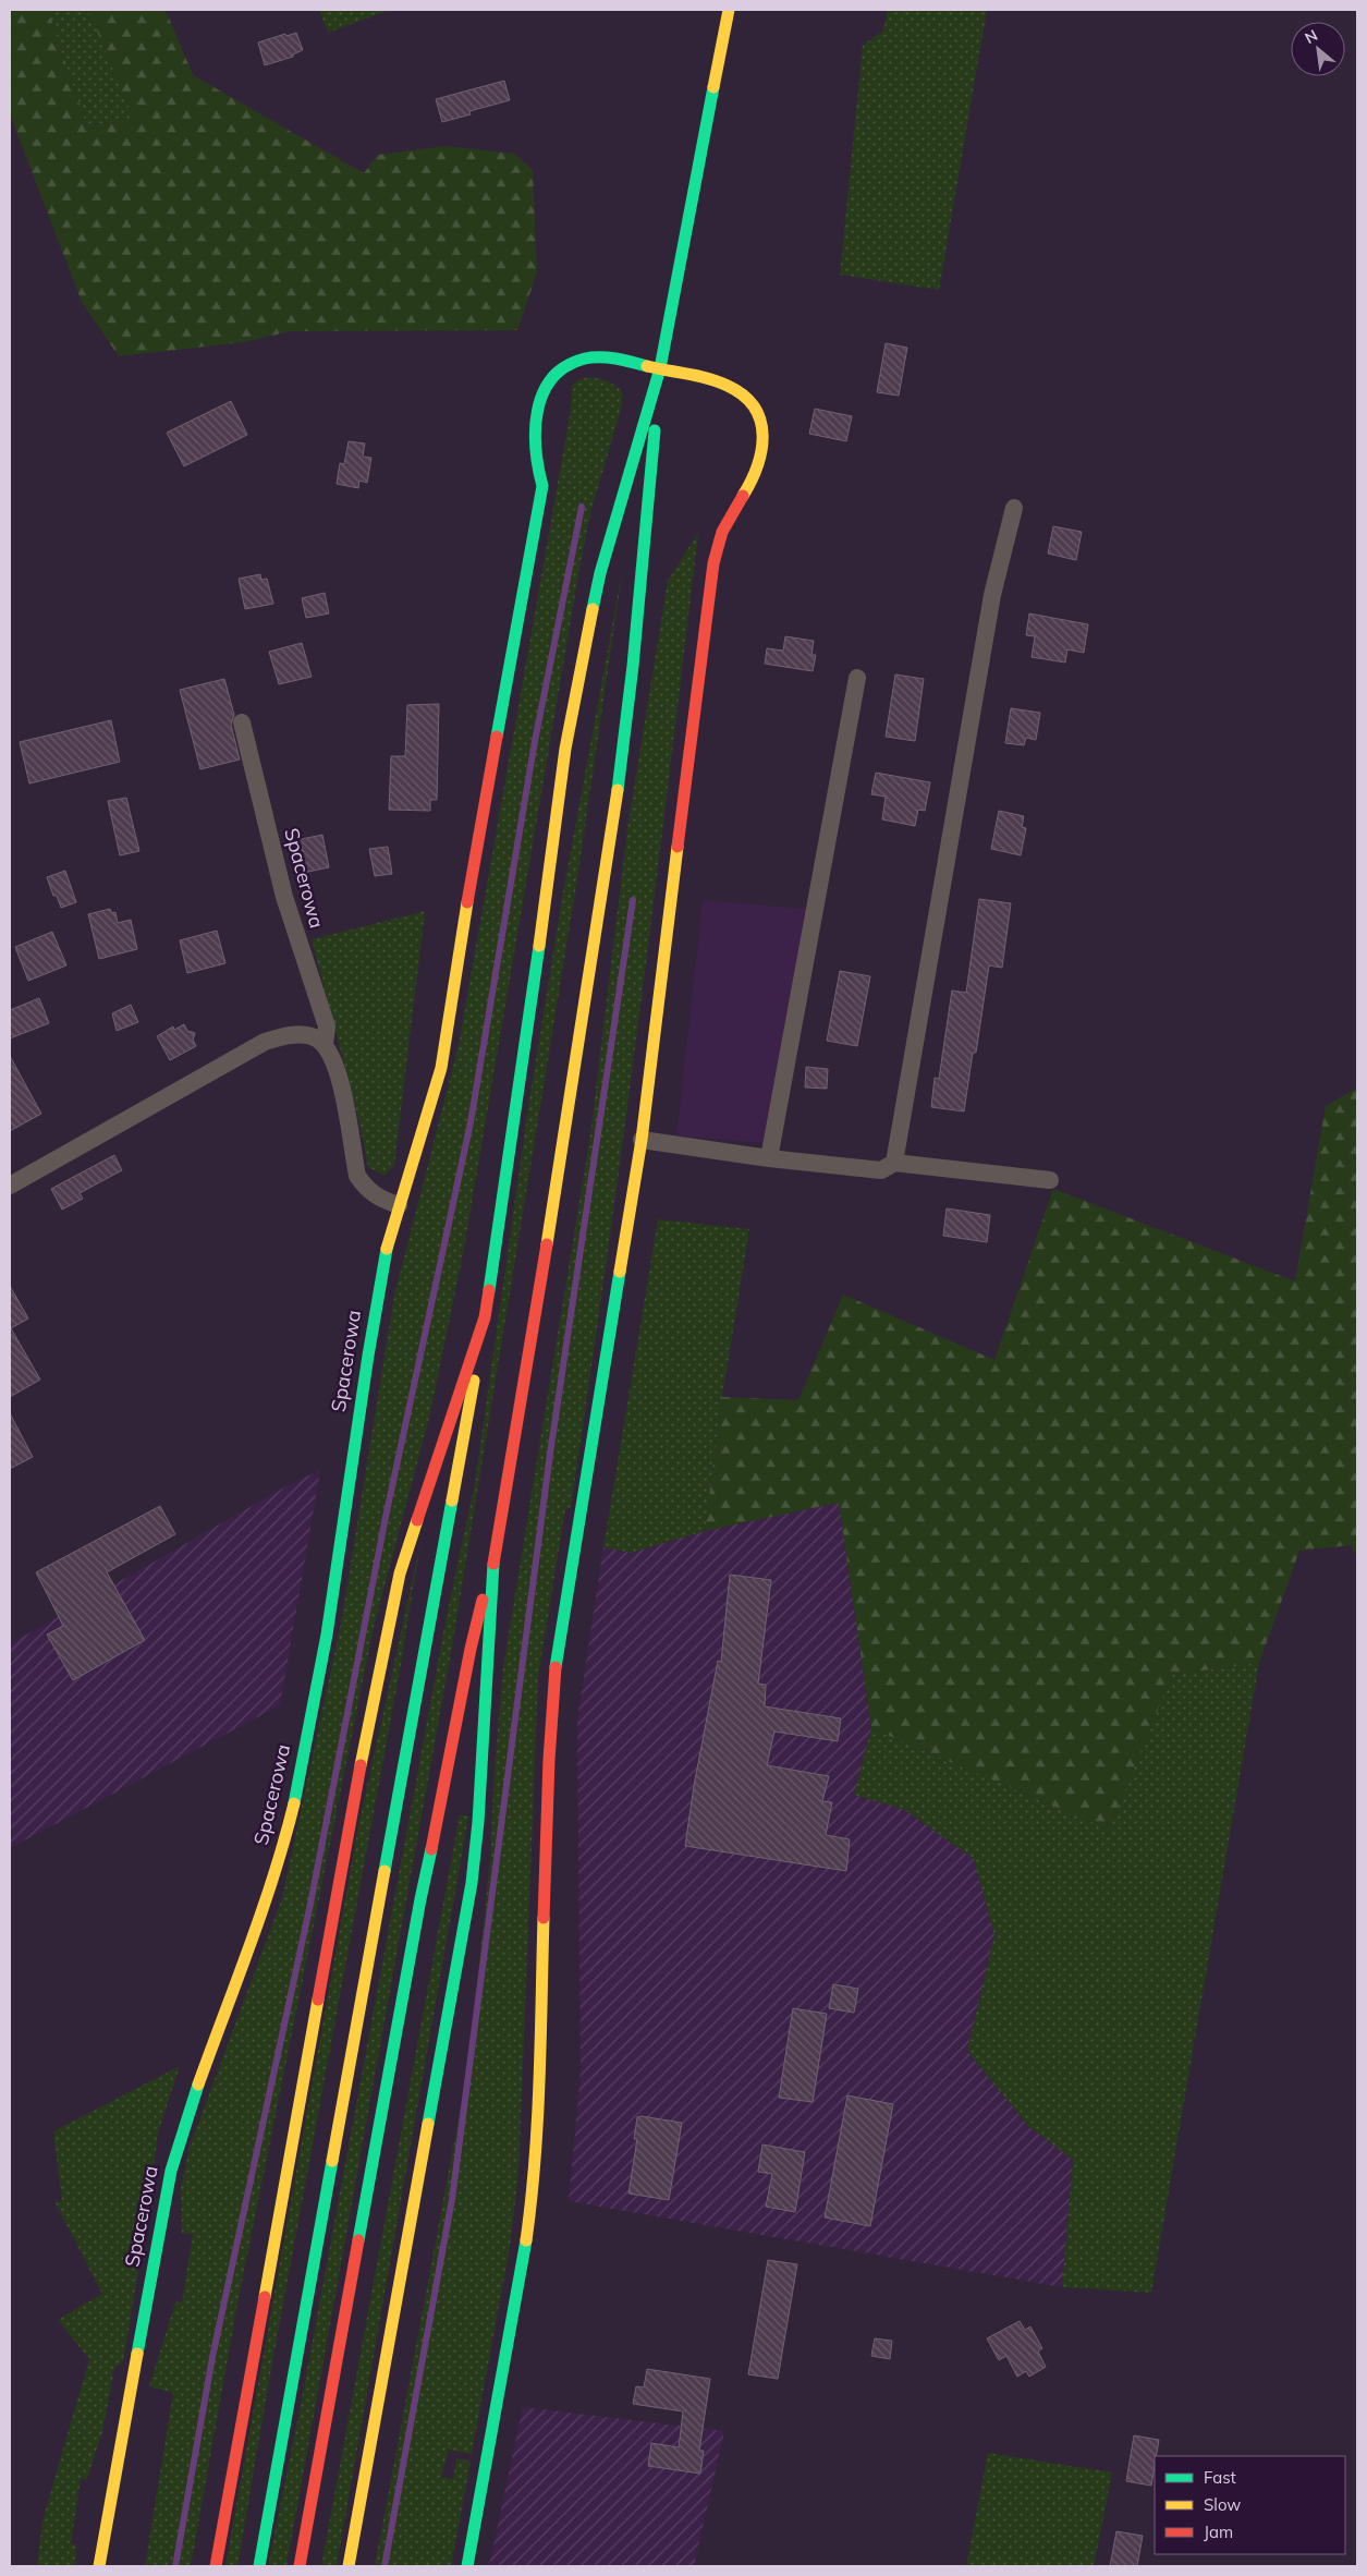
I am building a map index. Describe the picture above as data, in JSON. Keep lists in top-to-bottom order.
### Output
{
  "streets": {
    "main road": ["Spacerowa"]
  },
  "legend": ["Fast", "Slow", "Jam"],
  "north": "top left"
}
